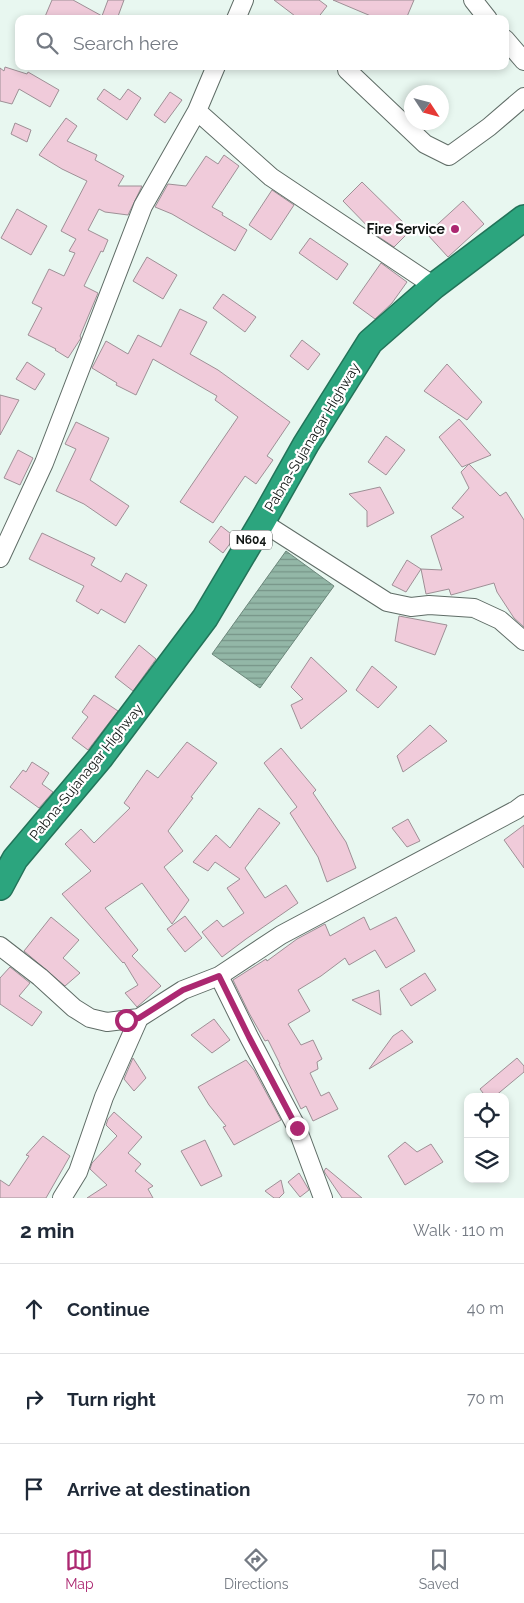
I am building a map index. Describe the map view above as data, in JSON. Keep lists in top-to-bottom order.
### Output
{
  "streets": {
    "highway": ["Pabna-Sujanagar Highway", "N604"]
  },
  "places": ["Fire Service"],
  "north": "bottom right",
  "page": {
    "search": "Search here",
    "heading": ["2 min", "Walk · 110 m"],
    "list": [
      ["Continue", "40 m"],
      ["Turn right", "70 m"],
      "Arrive at destination"
    ],
    "nav": ["Map", "Directions", "Saved"]
  }
}
